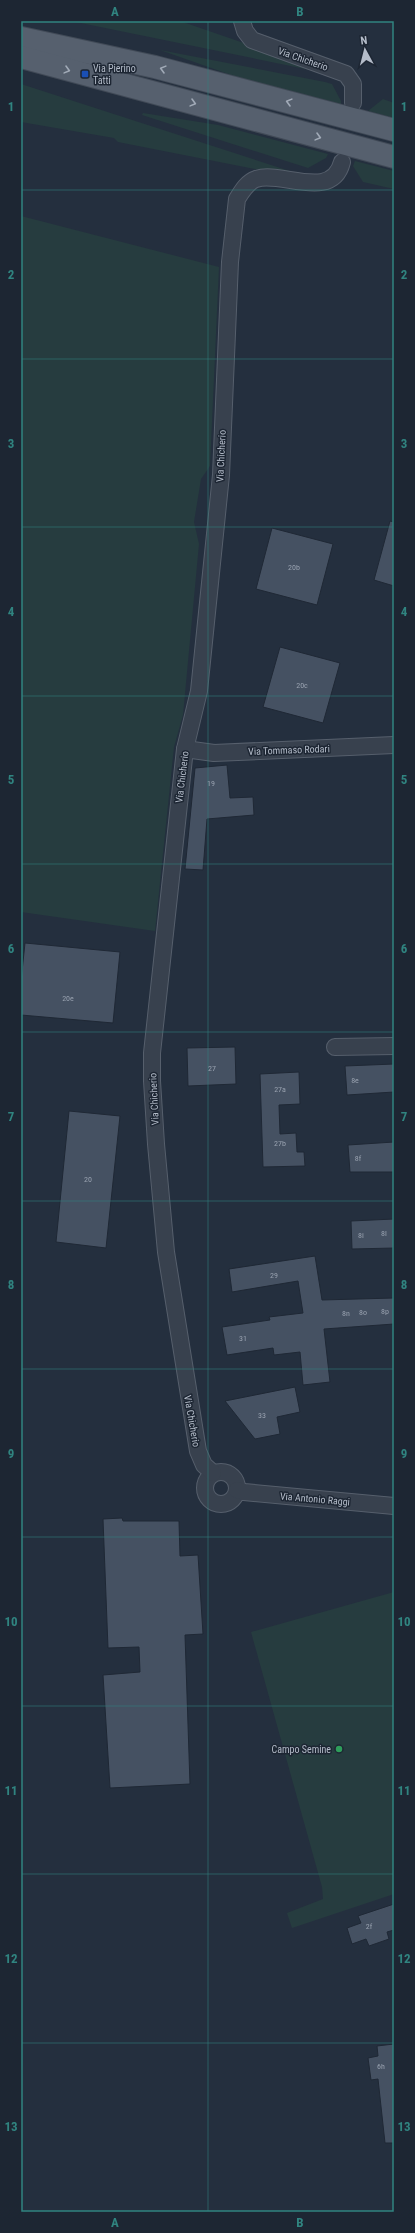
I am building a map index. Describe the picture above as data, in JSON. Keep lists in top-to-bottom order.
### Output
{
  "streets": {
    "street": ["Via Chicherio", "Via Tommaso Rodari", "Via Antonio Raggi"]
  },
  "crossings": [
    ["Via Chicherio", "Via Tommaso Rodari"],
    ["Via Chicherio", "Via Antonio Raggi"]
  ],
  "places": {
    "transit": ["Via Pierino Tatti"],
    "other": ["Campo Semine"]
  },
  "house_numbers": [
    "20b",
    "20c",
    "19",
    "20e",
    "27",
    "8e",
    "27a",
    "27b",
    "8f",
    "20",
    "8l",
    "8i",
    "29",
    "8p",
    "8o",
    "8n",
    "31",
    "33",
    "2f",
    "6h"
  ],
  "north": "top",
  "grid": {
    "columns": ["A", "B"],
    "rows": [
      "1",
      "2",
      "3",
      "4",
      "5",
      "6",
      "7",
      "8",
      "9",
      "10",
      "11",
      "12",
      "13"
    ]
  }
}
